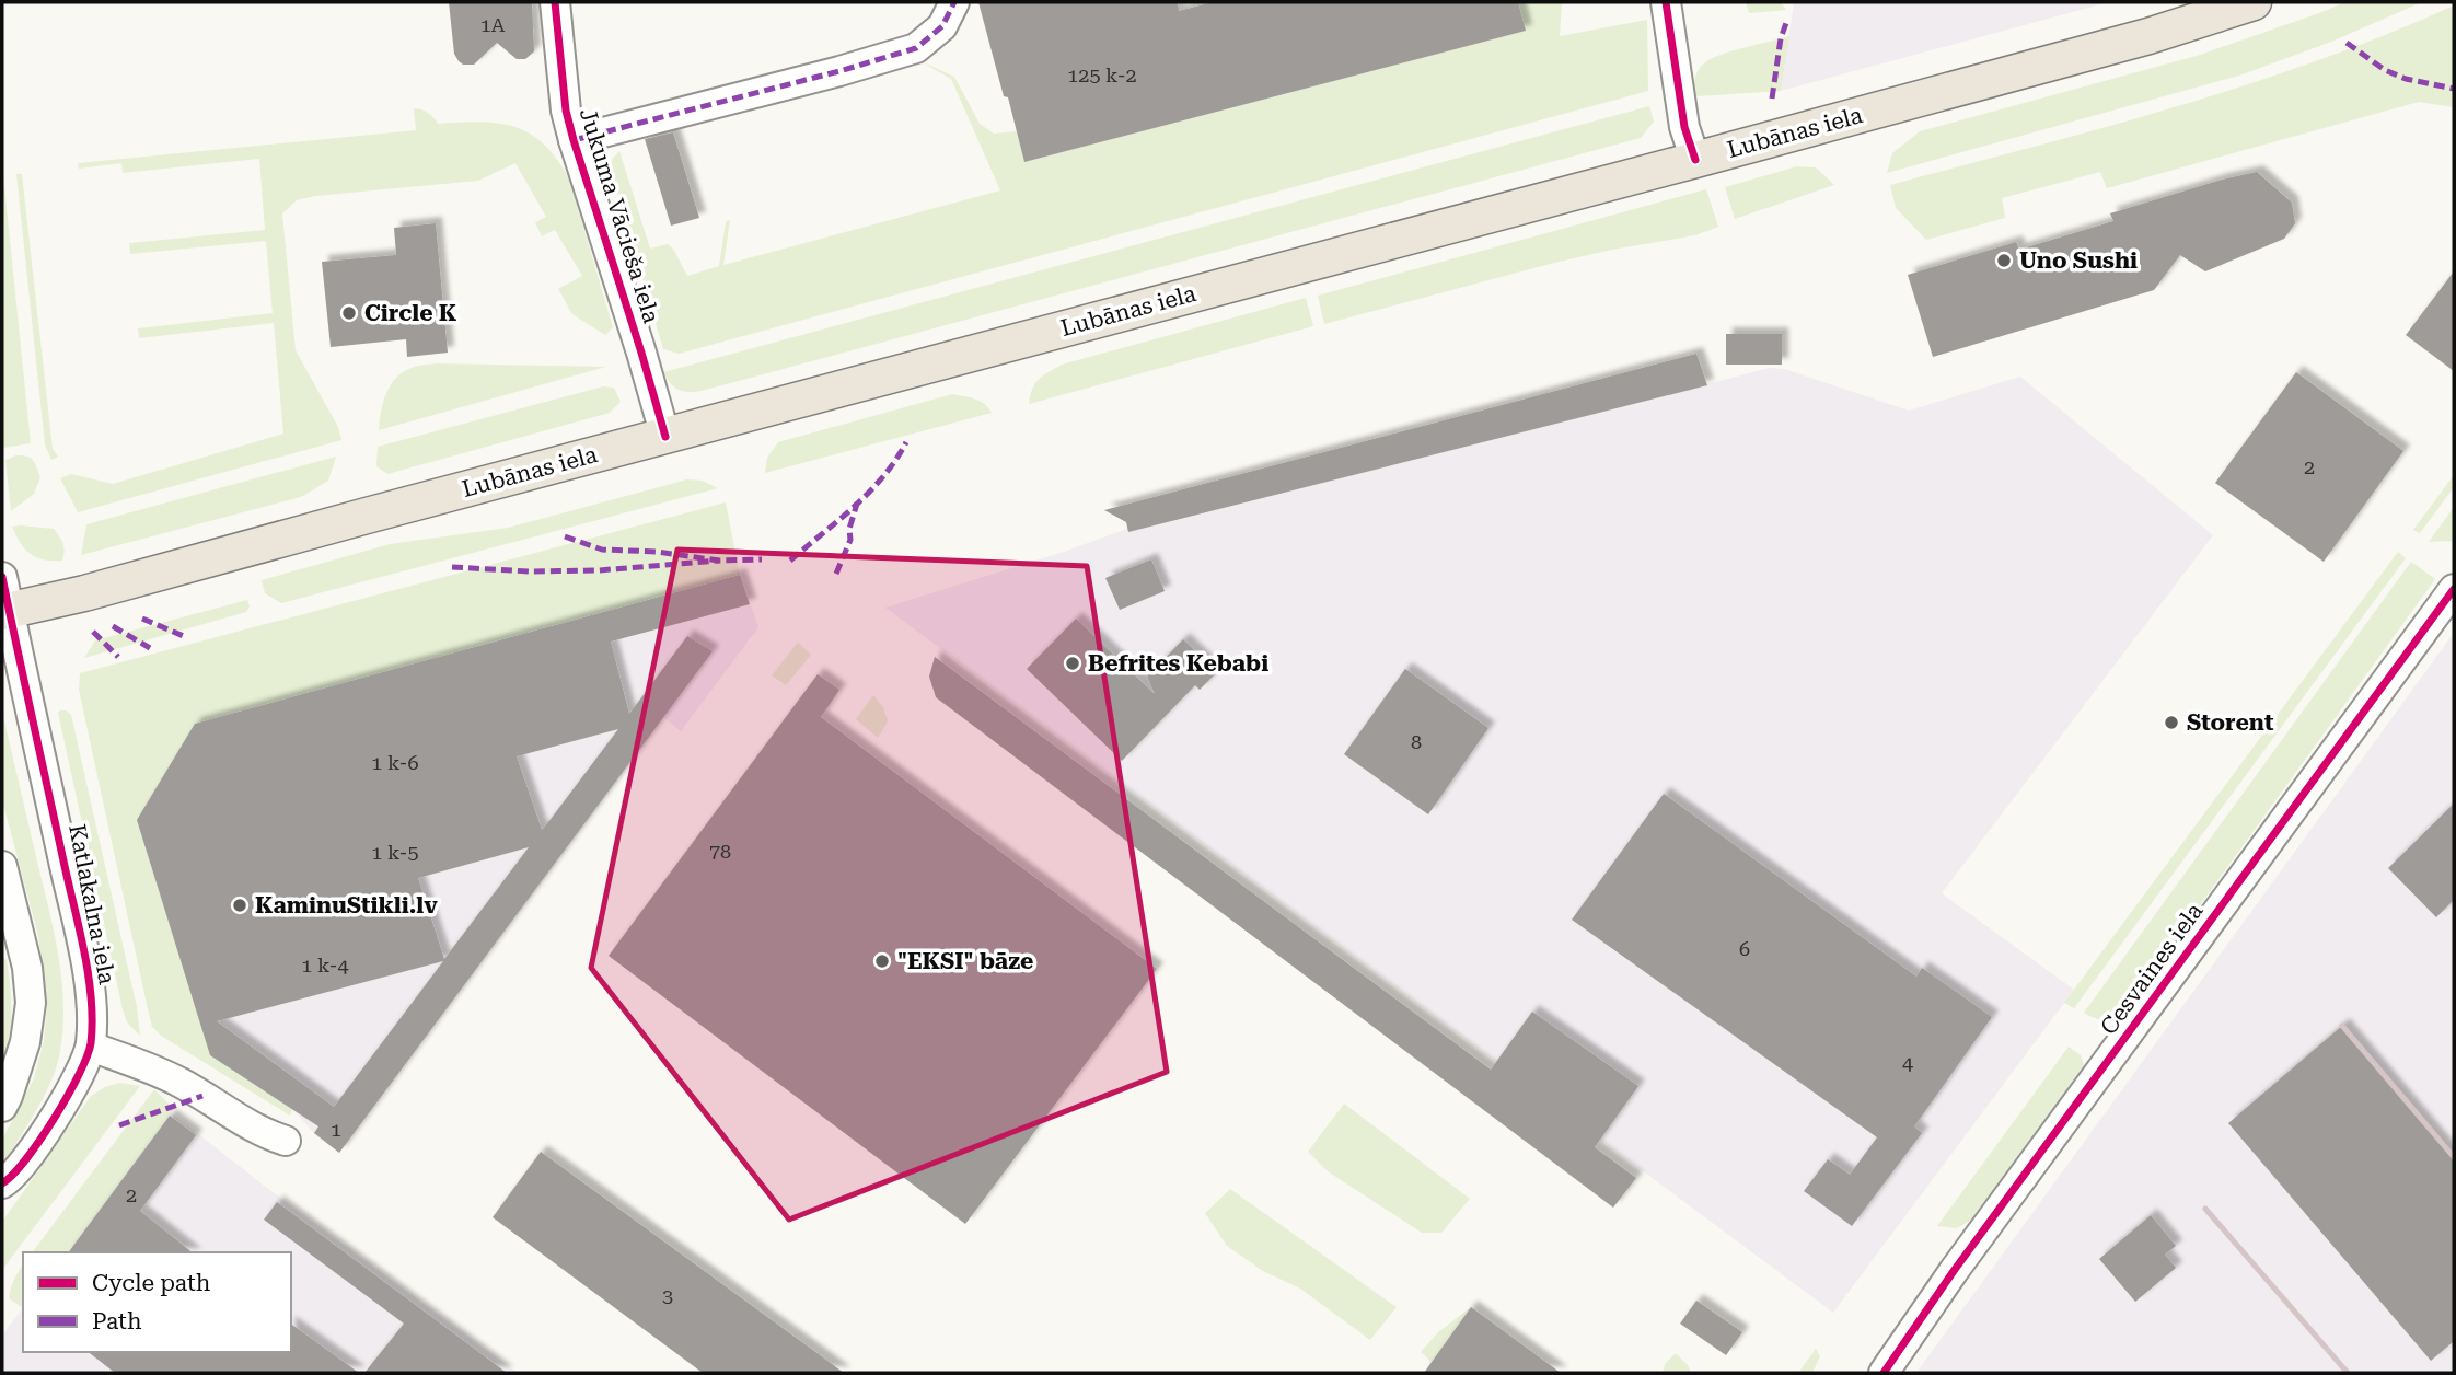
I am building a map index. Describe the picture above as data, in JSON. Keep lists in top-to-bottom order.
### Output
{
  "streets": {
    "main road": ["Lubānas iela"],
    "street": ["Jukuma Vācieša iela", "Katlakalna iela", "Cesvaines iela"]
  },
  "crossings": [
    ["Lubānas iela", "Jukuma Vācieša iela"],
    ["Lubānas iela", "Katlakalna iela"]
  ],
  "places": [
    "Uno Sushi",
    "Circle K",
    "Befrites Kebabi",
    "Storent",
    "KaminuStikli.lv",
    "\"EKSI\" bāze"
  ],
  "house_numbers": [
    "1A",
    "125 k-2",
    "2",
    "8",
    "1 k-6",
    "78",
    "1 k-5",
    "6",
    "1 k-4",
    "4",
    "1",
    "2",
    "3"
  ],
  "legend": ["Cycle path", "Path"]
}
